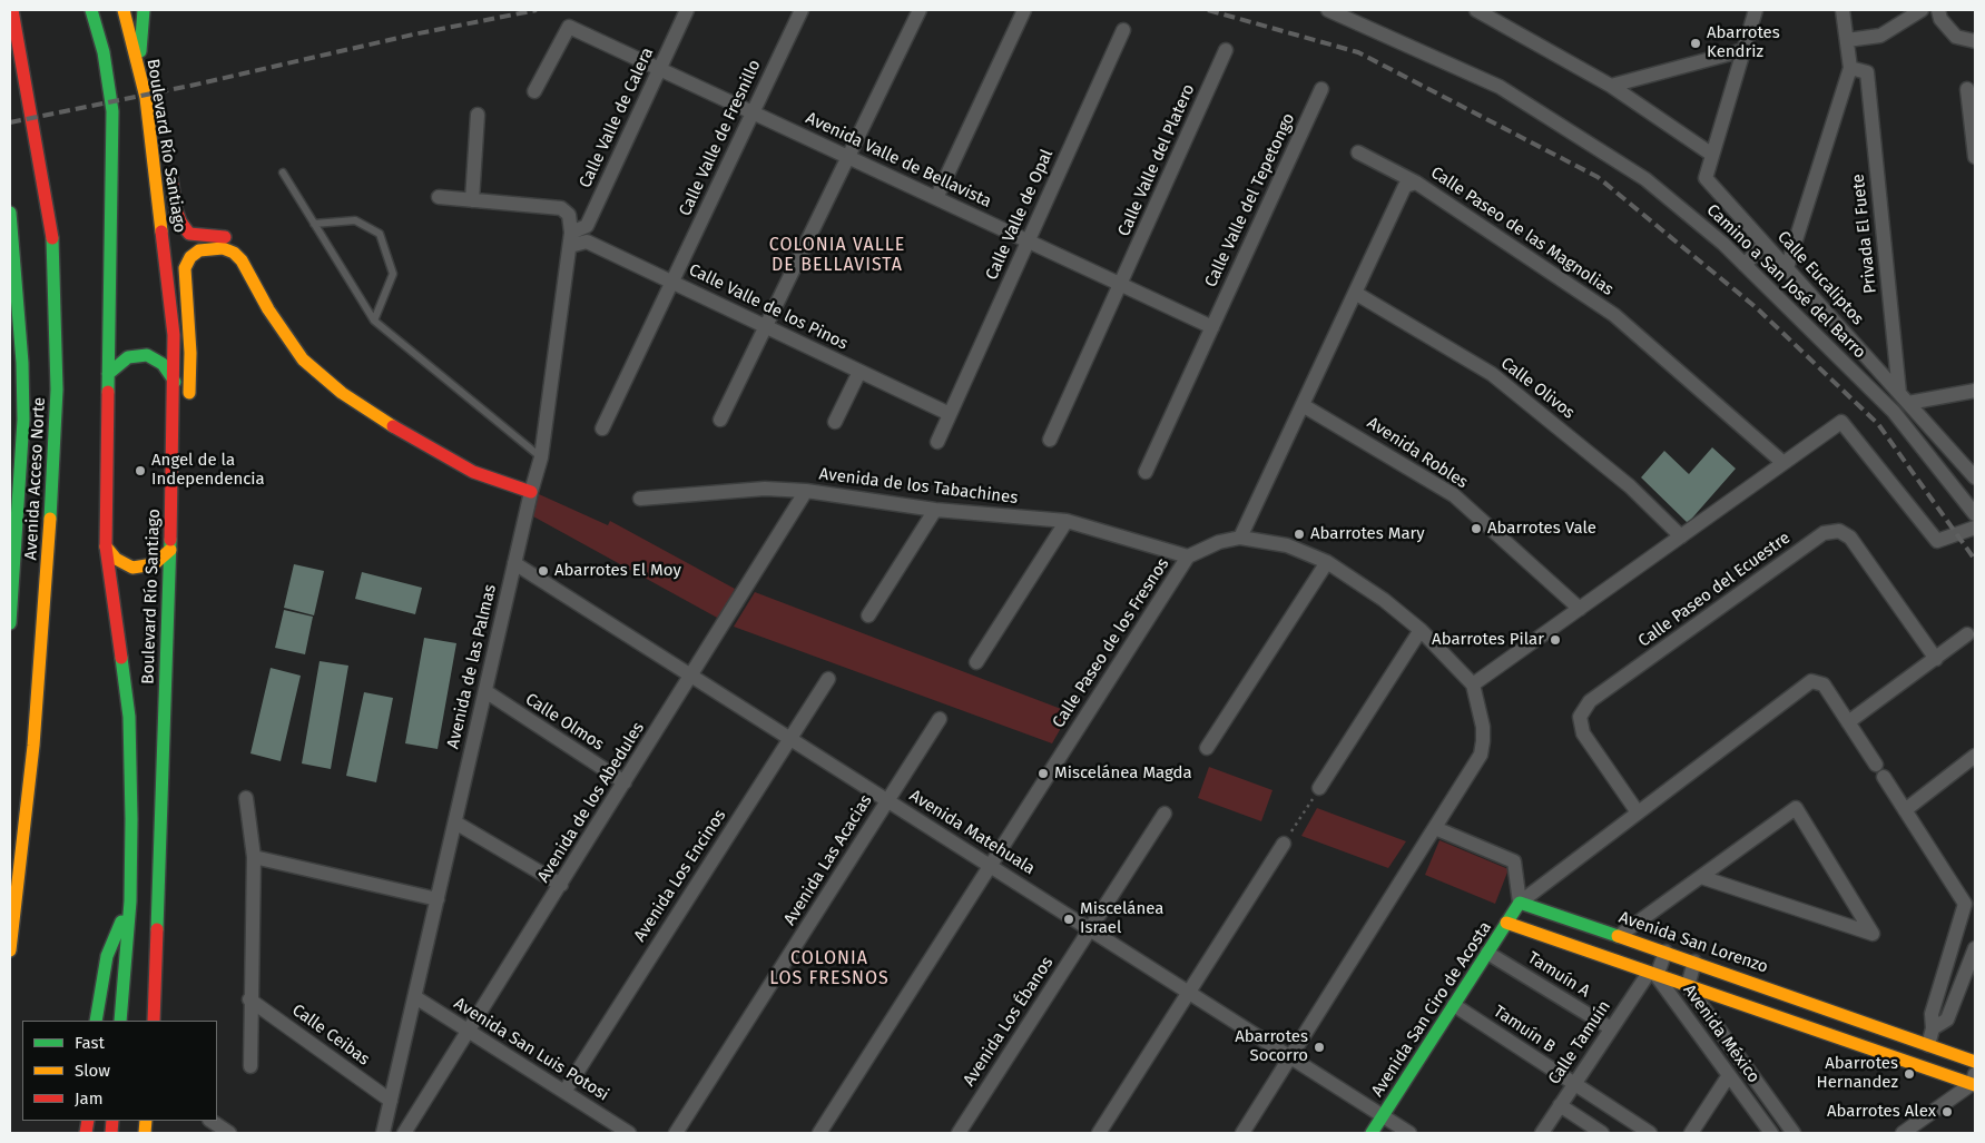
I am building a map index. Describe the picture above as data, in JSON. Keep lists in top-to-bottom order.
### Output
{
  "streets": {
    "main road": [
      "Boulevard Río Santiago",
      "Avenida Acceso Norte",
      "Avenida San Lorenzo",
      "Avenida San Ciro de Acosta"
    ],
    "street": [
      "Calle Valle de Calera",
      "Calle Valle de Fresnillo",
      "Avenida Valle de Bellavista",
      "Calle Valle del Platero",
      "Calle Valle del Tepetongo",
      "Calle Valle de Opal",
      "Calle Paseo de las Magnolias",
      "Privada El Fuete",
      "Calle Eucaliptos",
      "Camino a San José del Barro",
      "Calle Valle de los Pinos",
      "Calle Olivos",
      "Avenida Robles",
      "Avenida de los Tabachines",
      "Calle Paseo del Ecuestre",
      "Calle Paseo de los Fresnos",
      "Avenida de las Palmas",
      "Calle Olmos",
      "Avenida de los Abedules",
      "Avenida Matehuala",
      "Avenida Las Acacias",
      "Avenida Los Encinos",
      "Tamuín A",
      "Avenida Los Ébanos",
      "Tamuín B",
      "Avenida México",
      "Calle Ceibas",
      "Calle Tamuín",
      "Avenida San Luis Potosi"
    ]
  },
  "crossings": [
    ["Calle Valle de Calera", "Avenida Valle de Bellavista"],
    ["Calle Valle de Fresnillo", "Avenida Valle de Bellavista"],
    ["Calle Valle de Fresnillo", "Calle Valle de los Pinos"],
    ["Avenida Valle de Bellavista", "Calle Valle del Platero"],
    ["Avenida Valle de Bellavista", "Calle Valle del Tepetongo"],
    ["Avenida Valle de Bellavista", "Calle Valle de Opal"],
    ["Calle Valle de Opal", "Calle Valle de los Pinos"],
    ["Calle Paseo de las Magnolias", "Calle Olivos"],
    ["Calle Paseo de las Magnolias", "Avenida Robles"],
    ["Calle Paseo de las Magnolias", "Calle Paseo de los Fresnos"],
    ["Privada El Fuete", "Calle Eucaliptos"],
    ["Avenida de los Tabachines", "Calle Paseo de los Fresnos"],
    ["Avenida de los Tabachines", "Avenida de los Abedules"],
    ["Calle Paseo de los Fresnos", "Avenida Matehuala"],
    ["Avenida de las Palmas", "Calle Olmos"],
    ["Avenida de las Palmas", "Avenida Matehuala"],
    ["Avenida de las Palmas", "Calle Ceibas"],
    ["Avenida de las Palmas", "Avenida San Luis Potosi"],
    ["Calle Olmos", "Avenida de los Abedules"],
    ["Avenida de los Abedules", "Avenida Matehuala"],
    ["Avenida de los Abedules", "Avenida San Luis Potosi"],
    ["Avenida Matehuala", "Avenida Las Acacias"],
    ["Avenida Matehuala", "Avenida Los Encinos"],
    ["Avenida Matehuala", "Avenida San Ciro de Acosta"],
    ["Avenida Matehuala", "Avenida Los Ébanos"],
    ["Avenida Los Encinos", "Avenida San Luis Potosi"],
    ["Avenida San Lorenzo", "Avenida San Ciro de Acosta"],
    ["Avenida San Lorenzo", "Avenida México"],
    ["Tamuín A", "Avenida San Ciro de Acosta"],
    ["Tamuín A", "Calle Tamuín"],
    ["Avenida San Ciro de Acosta", "Tamuín B"],
    ["Tamuín B", "Calle Tamuín"],
    ["Avenida México", "Calle Tamuín"]
  ],
  "districts": ["COLONIA VALLE DE BELLAVISTA", "COLONIA LOS FRESNOS"],
  "places": [
    "Abarrotes Kendriz",
    "Angel de la Independencia",
    "Abarrotes Vale",
    "Abarrotes Mary",
    "Abarrotes El Moy",
    "Abarrotes Pilar",
    "Miscelánea Magda",
    "Miscelánea Israel",
    "Abarrotes Socorro",
    "Abarrotes Hernandez",
    "Abarrotes Alex"
  ],
  "legend": ["Fast", "Slow", "Jam"]
}
